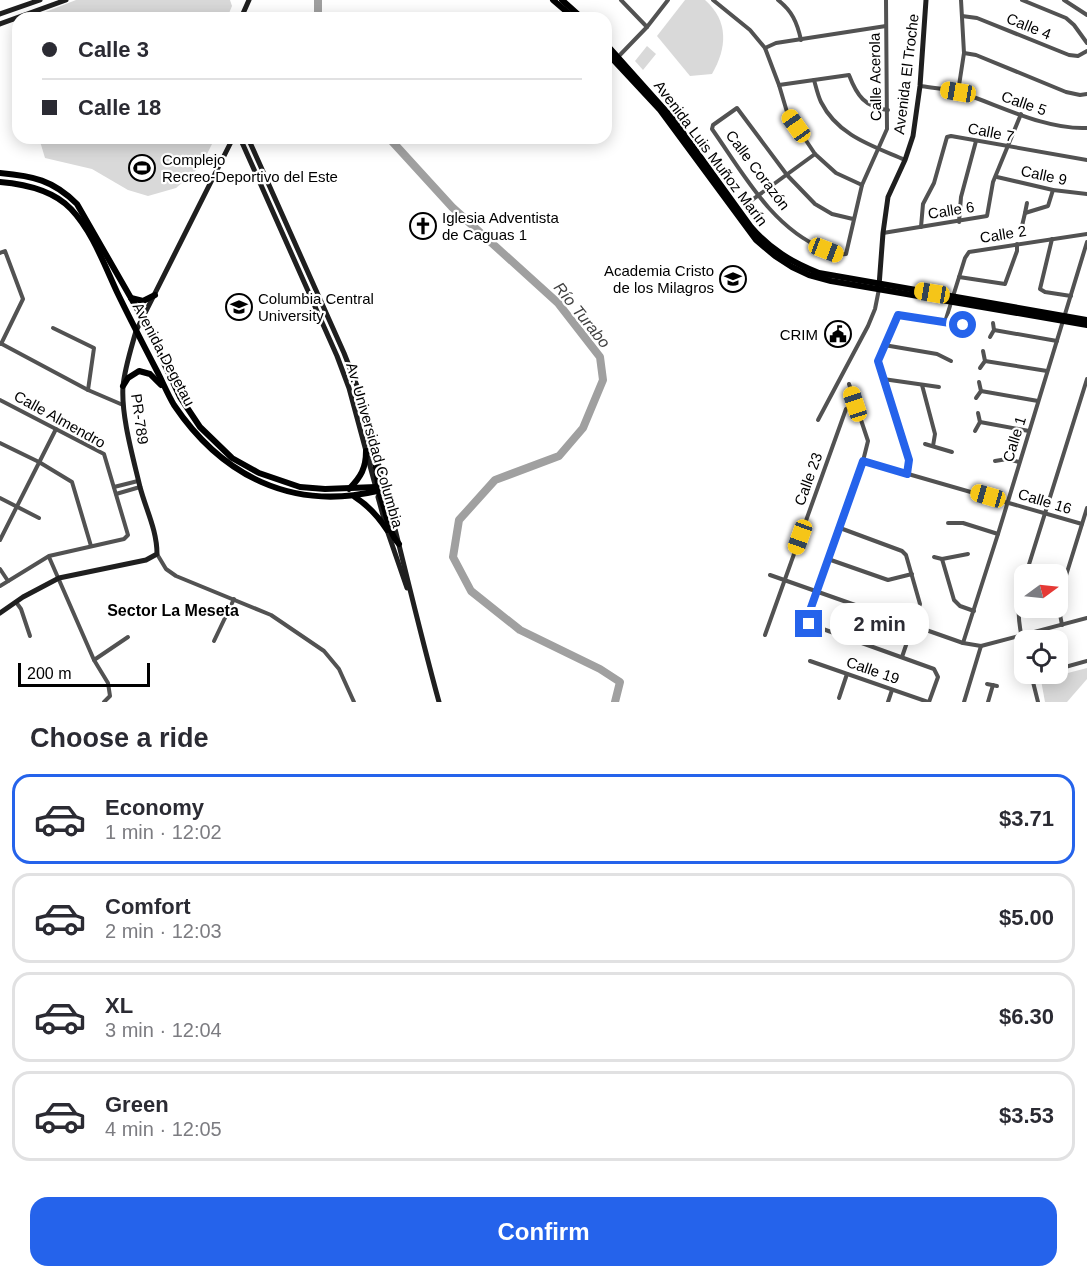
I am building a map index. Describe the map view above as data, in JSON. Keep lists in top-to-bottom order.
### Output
{
  "streets": {
    "main road": [
      "Avenida El Troche",
      "Avenida Luis Muñoz Marín",
      "Avenida Degetau",
      "PR-789",
      "Av. Universidad Columbia"
    ],
    "street": [
      "Calle 4",
      "Calle Acerola",
      "Calle 5",
      "Calle 7",
      "Calle Corazón",
      "Calle 9",
      "Calle 6",
      "Calle 2",
      "Calle Almendro",
      "Calle 1",
      "Calle 23",
      "Calle 16",
      "Calle 19"
    ]
  },
  "crossings": [
    ["Avenida El Troche", "Calle 5"],
    ["Avenida El Troche", "Avenida Luis Muñoz Marín"],
    ["Avenida El Troche", "Calle 6"],
    ["Calle Acerola", "Calle Corazón"],
    ["Calle 5", "Calle 6"],
    ["Calle 7", "Calle 6"],
    ["Avenida Luis Muñoz Marín", "Calle 2"],
    ["Avenida Luis Muñoz Marín", "Calle 1"],
    ["Calle 9", "Calle 6"],
    ["Avenida Degetau", "PR-789"],
    ["Avenida Degetau", "Av. Universidad Columbia"],
    ["Calle 1", "Calle 16"]
  ],
  "districts": ["Sector La Meseta"],
  "water": ["Río Turabo"],
  "places": {
    "sports": ["Complejo Recreo-Deportivo del Este"],
    "church": ["Iglesia Adventista de Caguas 1"],
    "school or university": ["Academia Cristo de los Milagros", "Columbia Central University"],
    "public building": ["CRIM"]
  },
  "scale_bar": "200 m",
  "north": "right",
  "page": {
    "banner": ["Calle 3", "Calle 18"],
    "bubble": "2 min",
    "scale": "200 m",
    "heading": "Choose a ride",
    "list": [
      {
        "name": "Economy",
        "note": "1 min · 12:02",
        "value": "$3.71"
      },
      {
        "name": "Comfort",
        "note": "2 min · 12:03",
        "value": "$5.00"
      },
      {
        "name": "XL",
        "note": "3 min · 12:04",
        "value": "$6.30"
      },
      {
        "name": "Green",
        "note": "4 min · 12:05",
        "value": "$3.53"
      }
    ],
    "buttons": "Confirm"
  }
}
